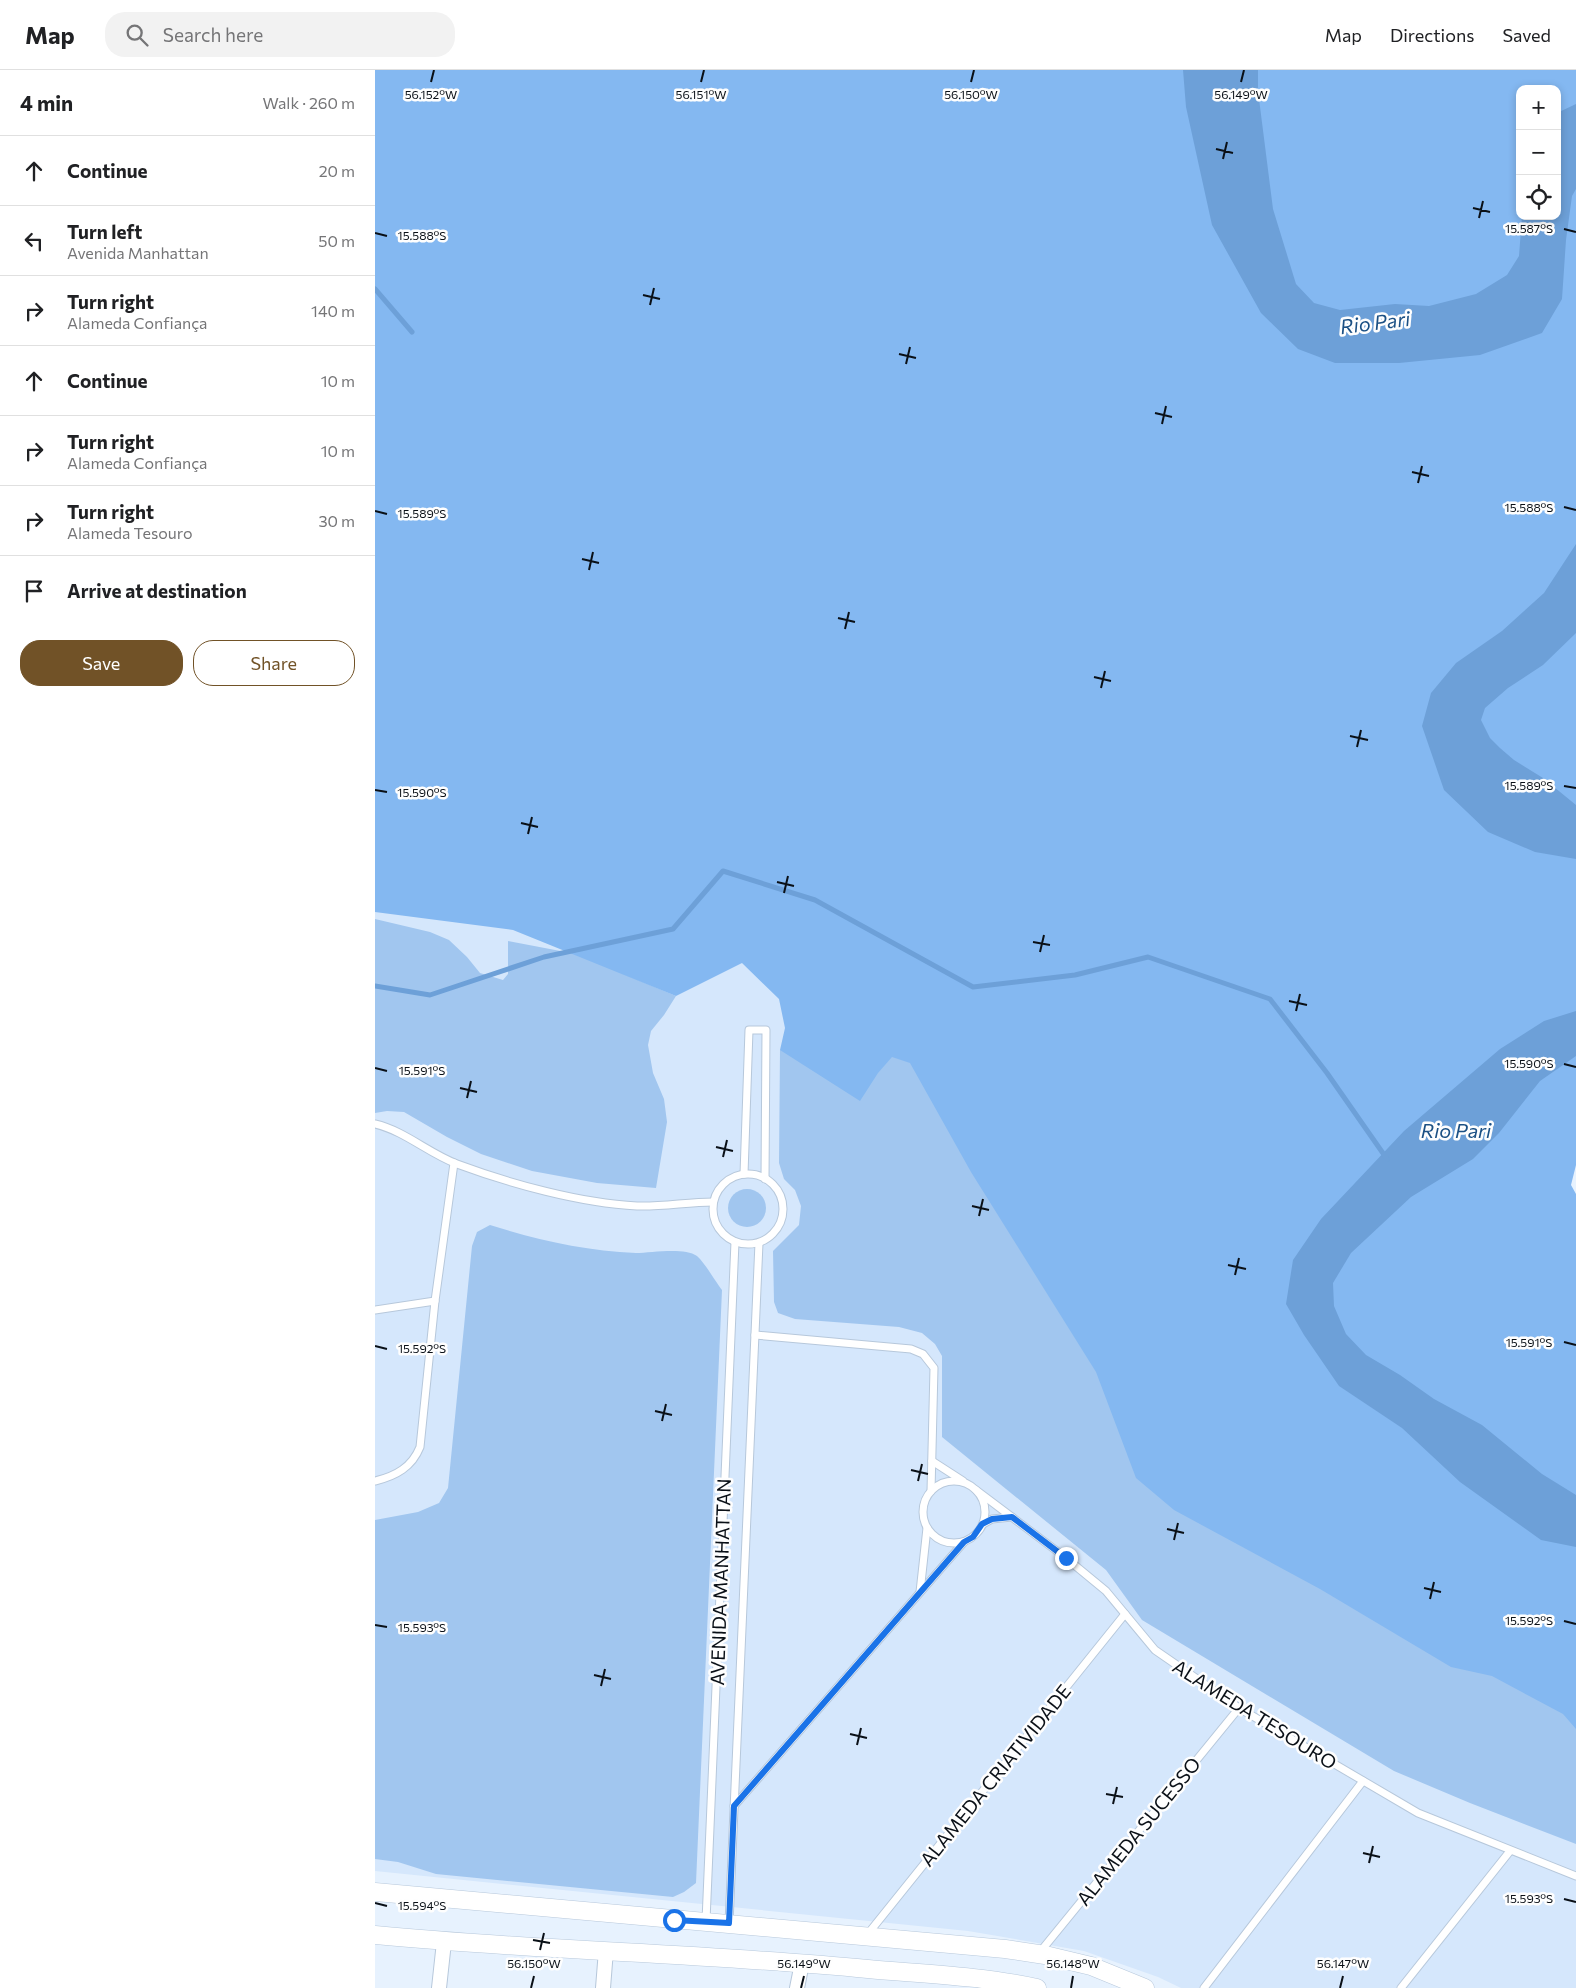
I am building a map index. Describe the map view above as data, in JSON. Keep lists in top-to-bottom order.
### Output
{
  "streets": {
    "lane": [
      "AVENIDA MANHATTAN",
      "ALAMEDA TESOURO",
      "ALAMEDA CRIATIVIDADE",
      "ALAMEDA SUCESSO"
    ]
  },
  "crossings": [
    ["ALAMEDA TESOURO", "ALAMEDA CRIATIVIDADE"],
    ["ALAMEDA TESOURO", "ALAMEDA SUCESSO"]
  ],
  "water": ["Rio Pari"],
  "page": {
    "header": "Map",
    "search": "Search here",
    "nav": ["Map", "Directions", "Saved"],
    "heading": ["4 min", "Walk · 260 m"],
    "map_buttons": ["+", "−"],
    "list": [
      ["Continue", "20 m"],
      ["Turn left", "Avenida Manhattan", "50 m"],
      ["Turn right", "Alameda Confiança", "140 m"],
      ["Continue", "10 m"],
      ["Turn right", "Alameda Confiança", "10 m"],
      ["Turn right", "Alameda Tesouro", "30 m"],
      "Arrive at destination"
    ],
    "buttons": ["Save", "Share"]
  },
  "coordinates": [
    "56.152°W",
    "56.151°W",
    "56.150°W",
    "56.149°W",
    "15.587°S",
    "15.588°S",
    "15.589°S",
    "15.590°S",
    "15.591°S",
    "15.592°S",
    "15.593°S",
    "15.594°S",
    "56.148°W",
    "56.147°W"
  ]
}
